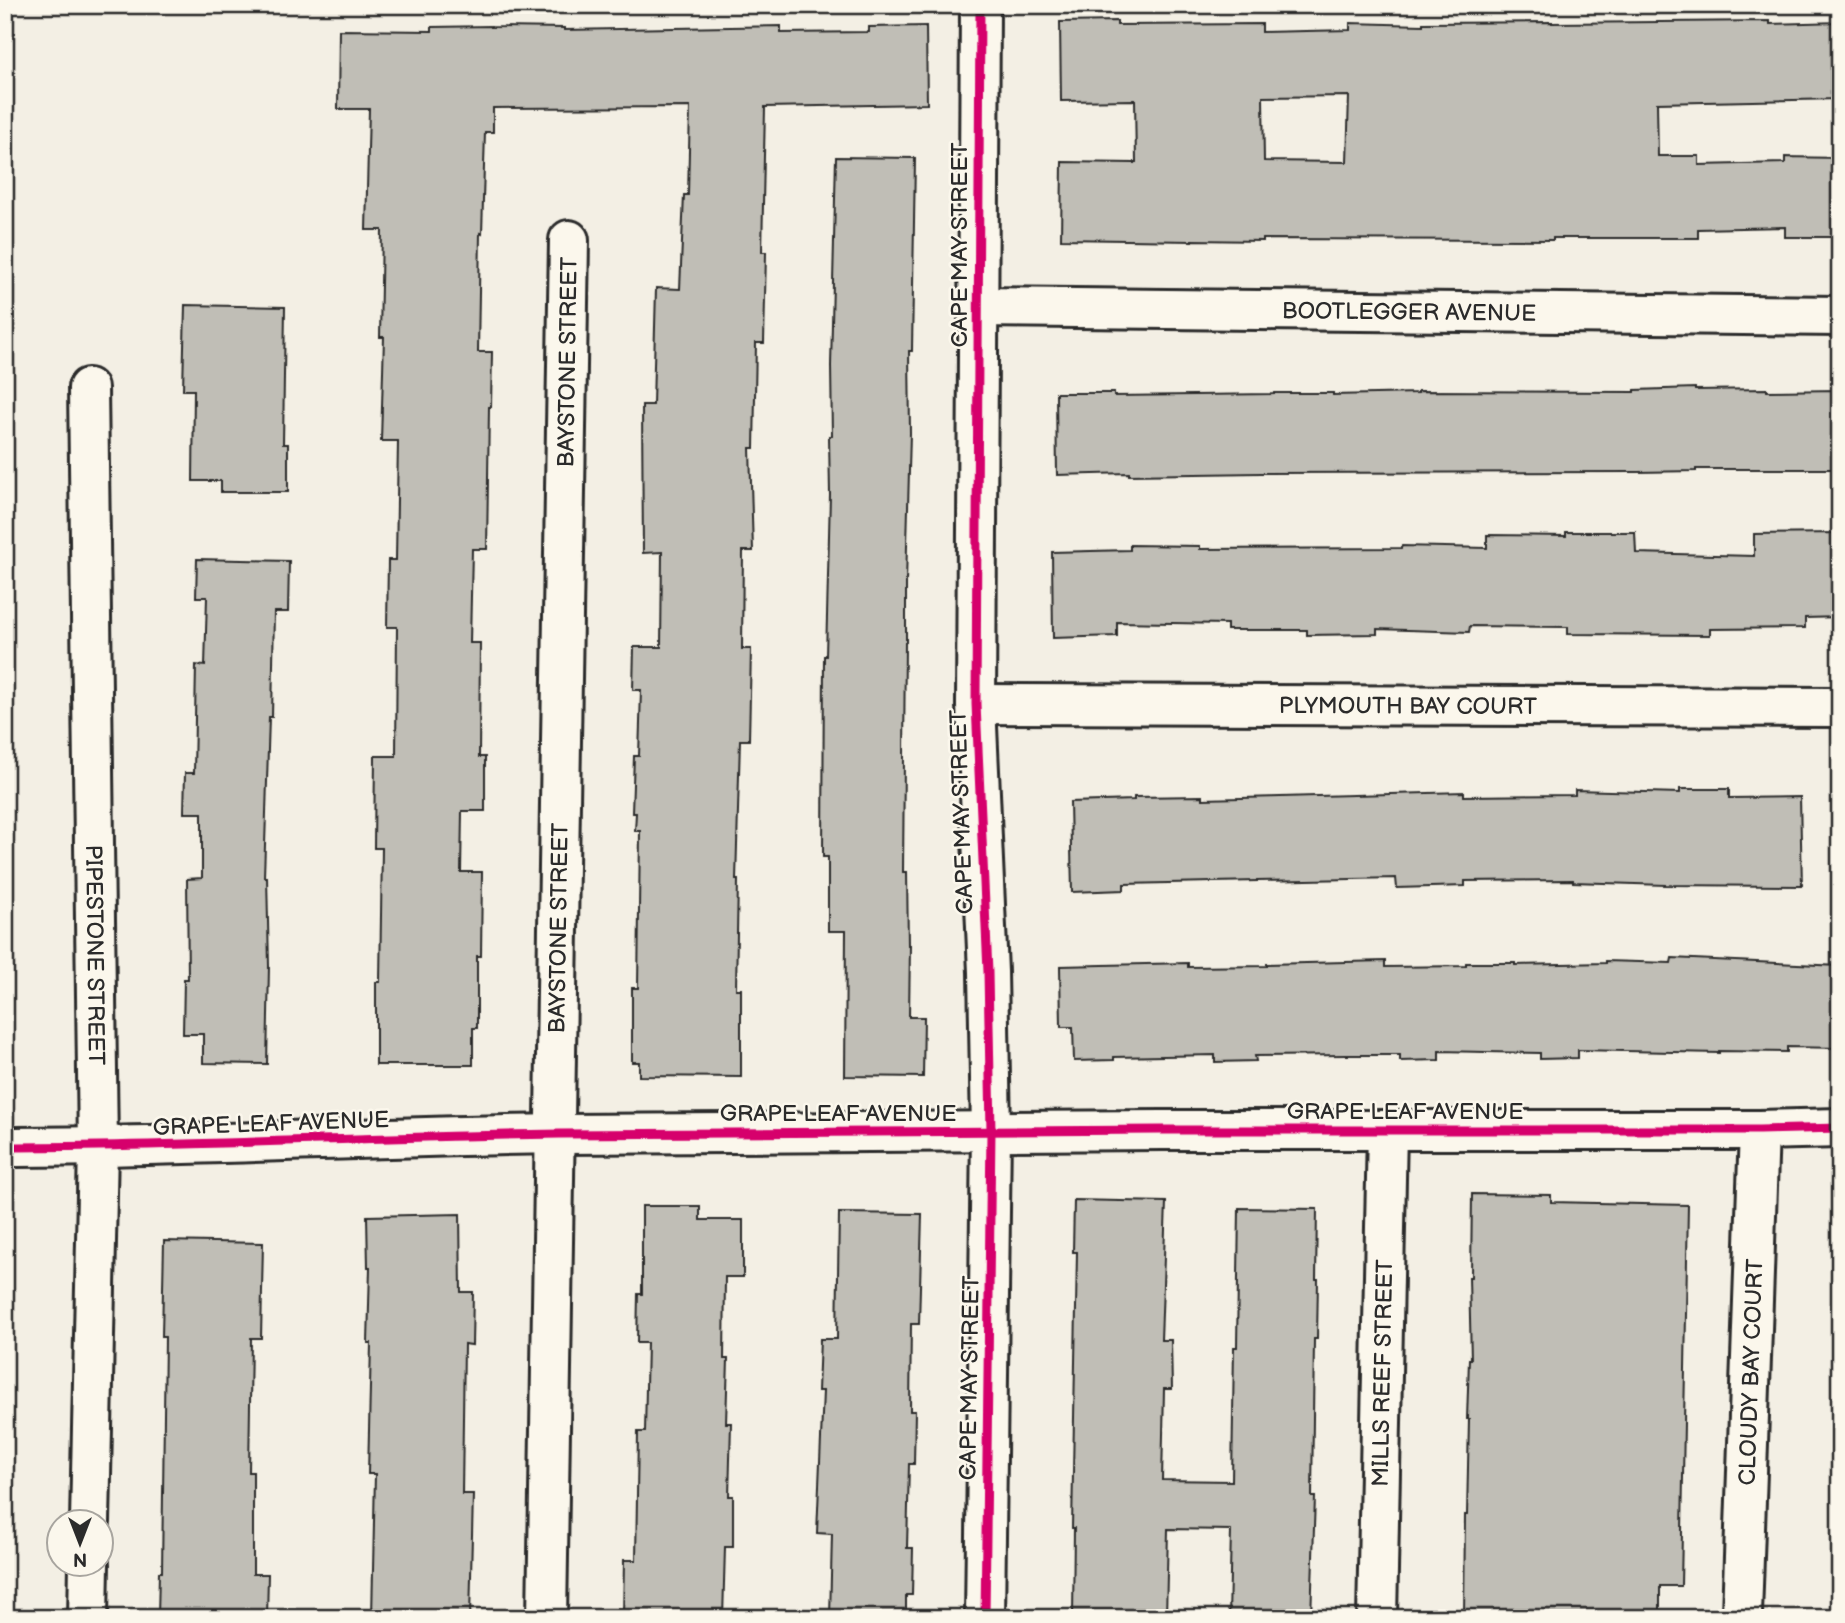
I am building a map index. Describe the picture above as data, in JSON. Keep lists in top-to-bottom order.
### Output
{
  "streets": {
    "street": [
      "CAPE MAY STREET",
      "BOOTLEGGER AVENUE",
      "BAYSTONE STREET",
      "PLYMOUTH BAY COURT",
      "PIPESTONE STREET",
      "GRAPE LEAF AVENUE",
      "CLOUDY BAY COURT",
      "MILLS REEF STREET"
    ]
  },
  "crossings": [
    ["CAPE MAY STREET", "BOOTLEGGER AVENUE"],
    ["CAPE MAY STREET", "PLYMOUTH BAY COURT"],
    ["CAPE MAY STREET", "GRAPE LEAF AVENUE"],
    ["BAYSTONE STREET", "GRAPE LEAF AVENUE"],
    ["PIPESTONE STREET", "GRAPE LEAF AVENUE"],
    ["GRAPE LEAF AVENUE", "CLOUDY BAY COURT"],
    ["GRAPE LEAF AVENUE", "MILLS REEF STREET"]
  ],
  "north": "bottom"
}
